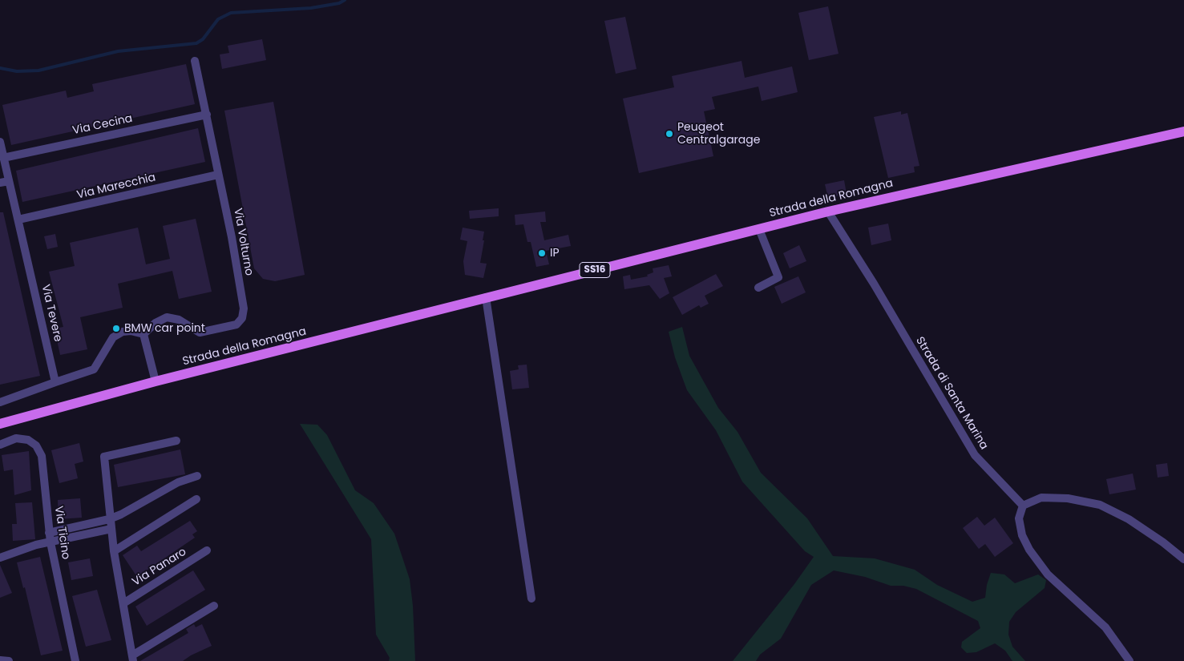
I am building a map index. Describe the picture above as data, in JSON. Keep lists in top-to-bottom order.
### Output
{
  "streets": {
    "main road": ["Strada della Romagna", "SS16"],
    "street": [
      "Via Cecina",
      "Via Marecchia",
      "Via Volturno",
      "Via Tevere",
      "Strada di Santa Marina",
      "Via Ticino",
      "Via Panaro"
    ]
  },
  "crossings": [
    ["Via Cecina", "Via Volturno"],
    ["Via Cecina", "Via Tevere"],
    ["Via Marecchia", "Via Volturno"],
    ["Via Marecchia", "Via Tevere"],
    ["Strada della Romagna", "Strada di Santa Marina"]
  ],
  "places": ["Peugeot Centralgarage", "IP", "BMW car point"]
}
